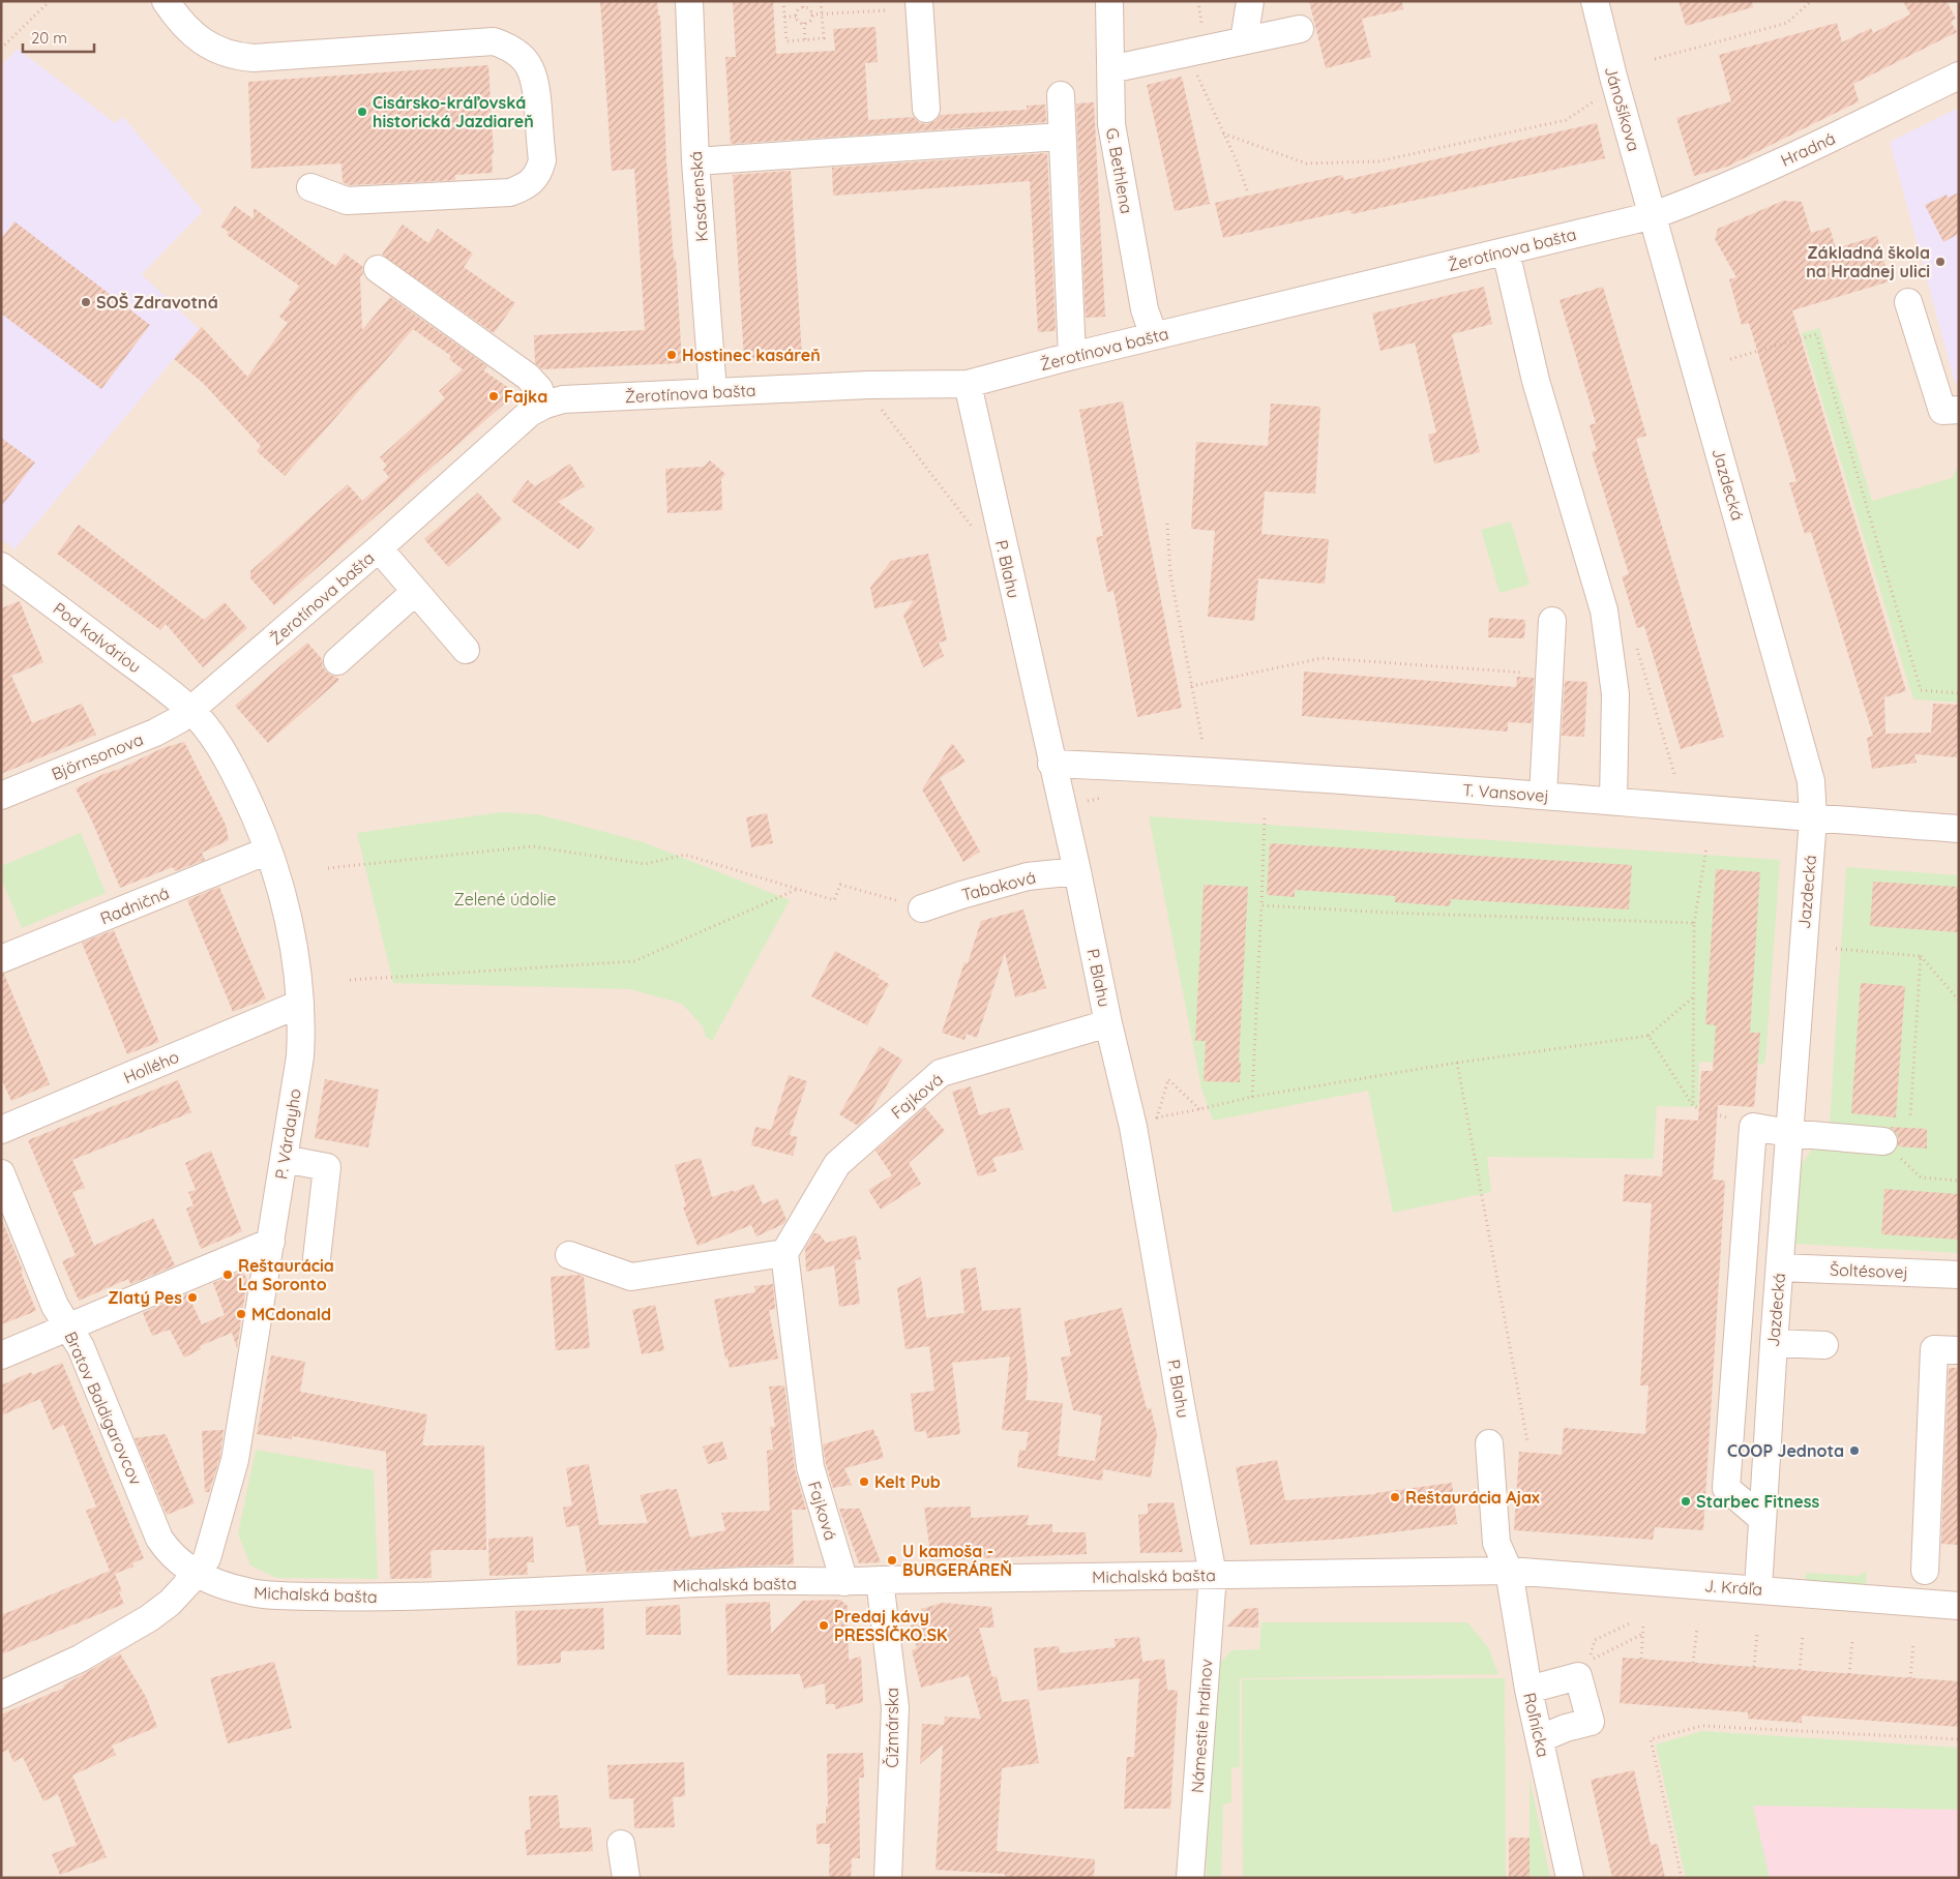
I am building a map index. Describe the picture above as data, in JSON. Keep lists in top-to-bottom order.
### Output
{
  "streets": {
    "street": [
      "Jánošíkova",
      "Hradná",
      "G. Bethlena",
      "Kasárenská",
      "Žerotínova bašta",
      "Jazdecká",
      "P. Blahu",
      "Pod kalváriou",
      "Björnsonova",
      "T. Vansovej",
      "Tabaková",
      "Radničná",
      "Hollého",
      "Fajková",
      "P. Várdayho",
      "Šoltésovej",
      "Bratov Baldigarovcov",
      "Michalská bašta",
      "J. Kráľa",
      "Roľnícka",
      "Námestie hrdinov",
      "Čižmárska"
    ]
  },
  "crossings": [
    ["Jánošíkova", "Hradná"],
    ["Jánošíkova", "Žerotínova bašta"],
    ["Jánošíkova", "Jazdecká"],
    ["Hradná", "Žerotínova bašta"],
    ["Hradná", "Jazdecká"],
    ["G. Bethlena", "Žerotínova bašta"],
    ["Kasárenská", "Žerotínova bašta"],
    ["Žerotínova bašta", "Jazdecká"],
    ["Žerotínova bašta", "P. Blahu"],
    ["Žerotínova bašta", "Pod kalváriou"],
    ["Žerotínova bašta", "Björnsonova"],
    ["Žerotínova bašta", "P. Várdayho"],
    ["Jazdecká", "T. Vansovej"],
    ["Jazdecká", "Šoltésovej"],
    ["Jazdecká", "J. Kráľa"],
    ["P. Blahu", "T. Vansovej"],
    ["P. Blahu", "Tabaková"],
    ["P. Blahu", "Fajková"],
    ["P. Blahu", "Michalská bašta"],
    ["P. Blahu", "Námestie hrdinov"],
    ["Pod kalváriou", "Björnsonova"],
    ["Pod kalváriou", "P. Várdayho"],
    ["Björnsonova", "P. Várdayho"],
    ["Radničná", "P. Várdayho"],
    ["Hollého", "P. Várdayho"],
    ["Fajková", "Michalská bašta"],
    ["P. Várdayho", "Bratov Baldigarovcov"],
    ["P. Várdayho", "Michalská bašta"],
    ["Bratov Baldigarovcov", "Michalská bašta"],
    ["Michalská bašta", "J. Kráľa"],
    ["Michalská bašta", "Roľnícka"],
    ["Michalská bašta", "Námestie hrdinov"],
    ["Michalská bašta", "Čižmárska"],
    ["J. Kráľa", "Roľnícka"]
  ],
  "parks": ["Zelené údolie"],
  "places": [
    "Cisársko-kráľovská historická Jazdiareň",
    "Základná škola na Hradnej ulici",
    "SOŠ Zdravotná",
    "Hostinec kasáreň",
    "Fajka",
    "Reštaurácia La Soronto",
    "Zlatý Pes",
    "MCdonald",
    "COOP Jednota",
    "Kelt Pub",
    "Reštaurácia Ajax",
    "Starbec Fitness",
    "U kamoša - BURGERÁREŇ",
    "Predaj kávy PRESSÍČKO.SK"
  ],
  "scale_bar": "20 m"
}
